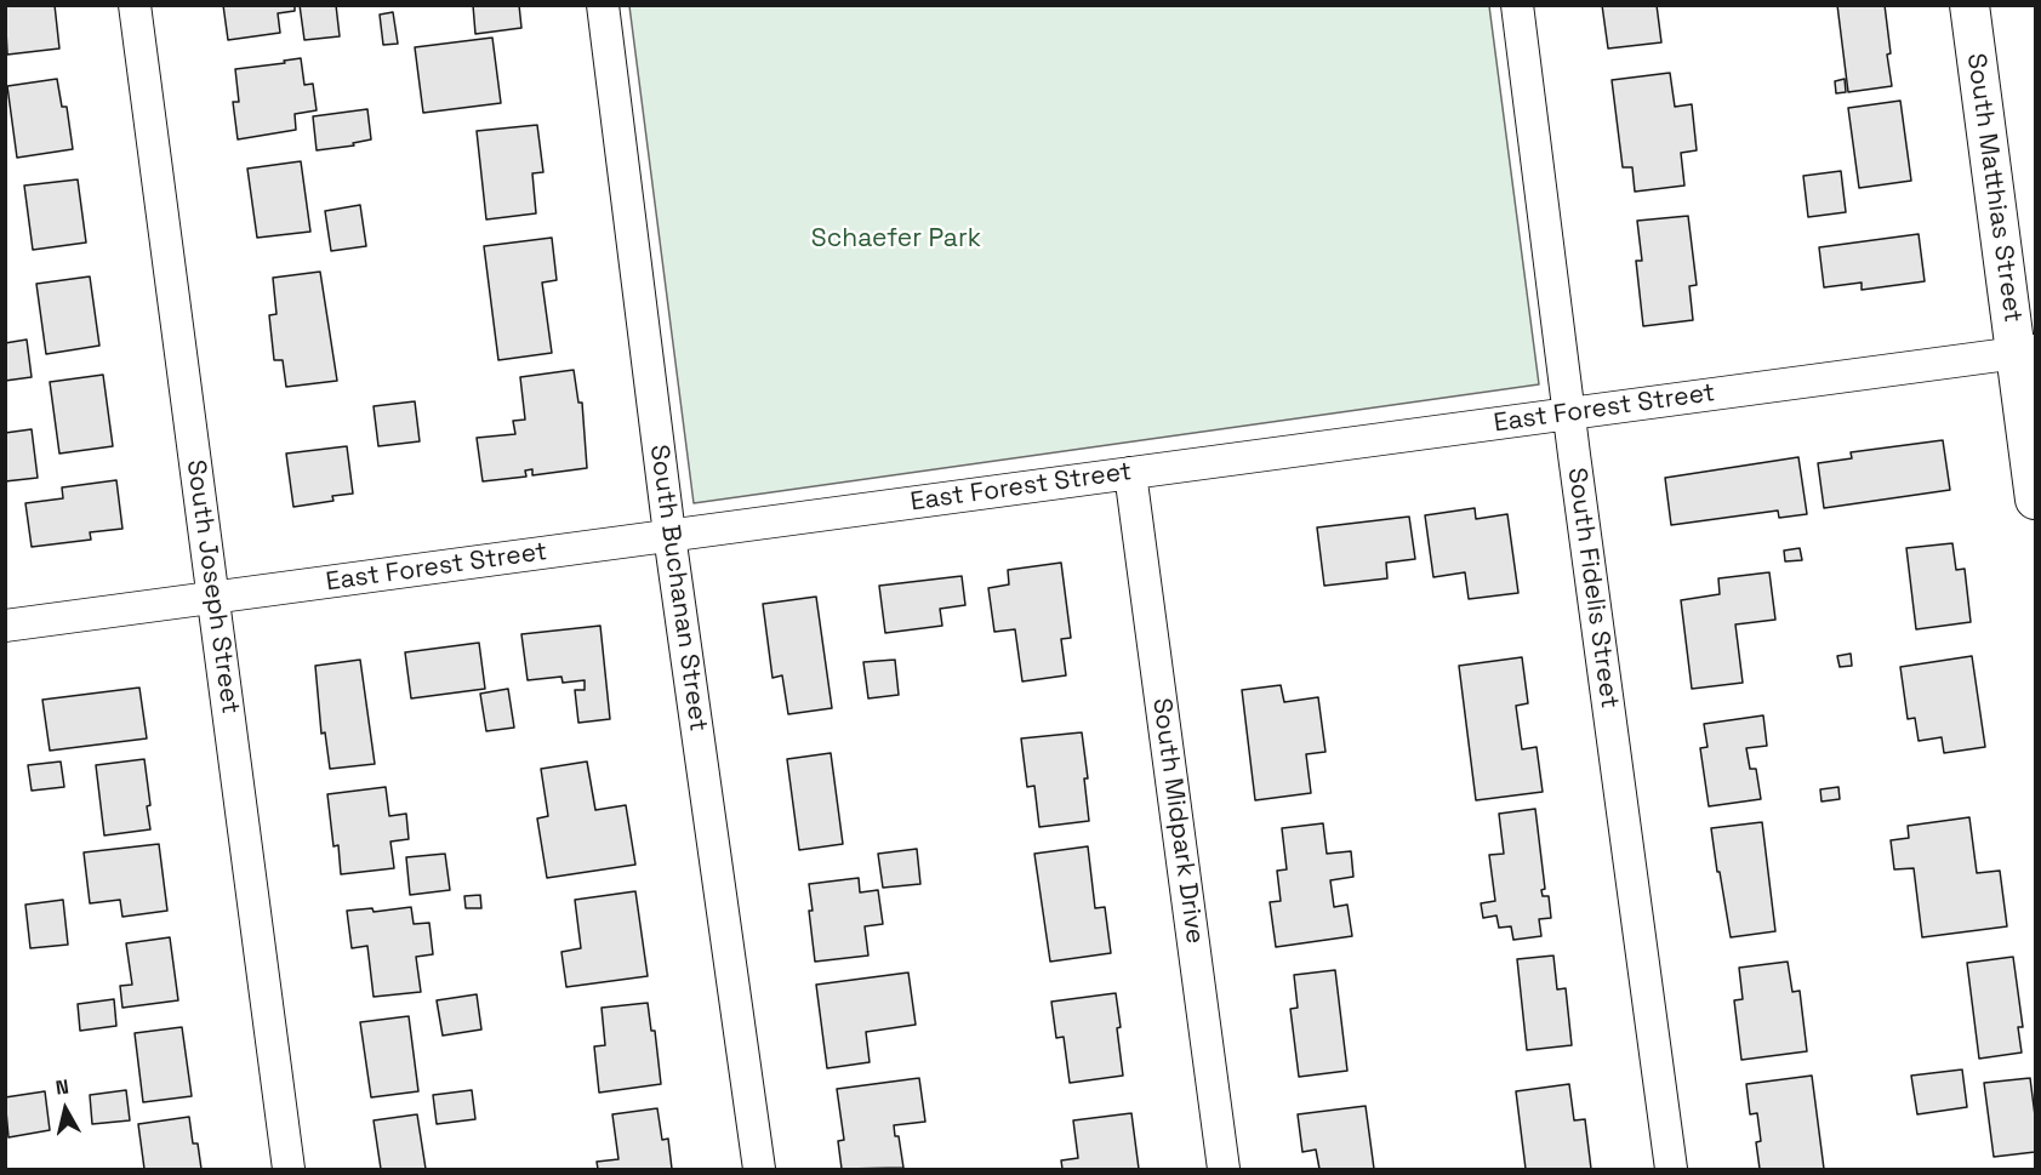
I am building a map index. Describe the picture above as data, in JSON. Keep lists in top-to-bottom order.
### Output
{
  "streets": {
    "street": [
      "South Matthias Street",
      "East Forest Street",
      "South Joseph Street",
      "South Buchanan Street",
      "South Fidelis Street",
      "South Midpark Drive"
    ]
  },
  "crossings": [
    ["South Matthias Street", "East Forest Street"],
    ["East Forest Street", "South Joseph Street"],
    ["East Forest Street", "South Buchanan Street"],
    ["East Forest Street", "South Fidelis Street"],
    ["East Forest Street", "South Midpark Drive"]
  ],
  "parks": ["Schaefer Park"],
  "north": "top"
}
